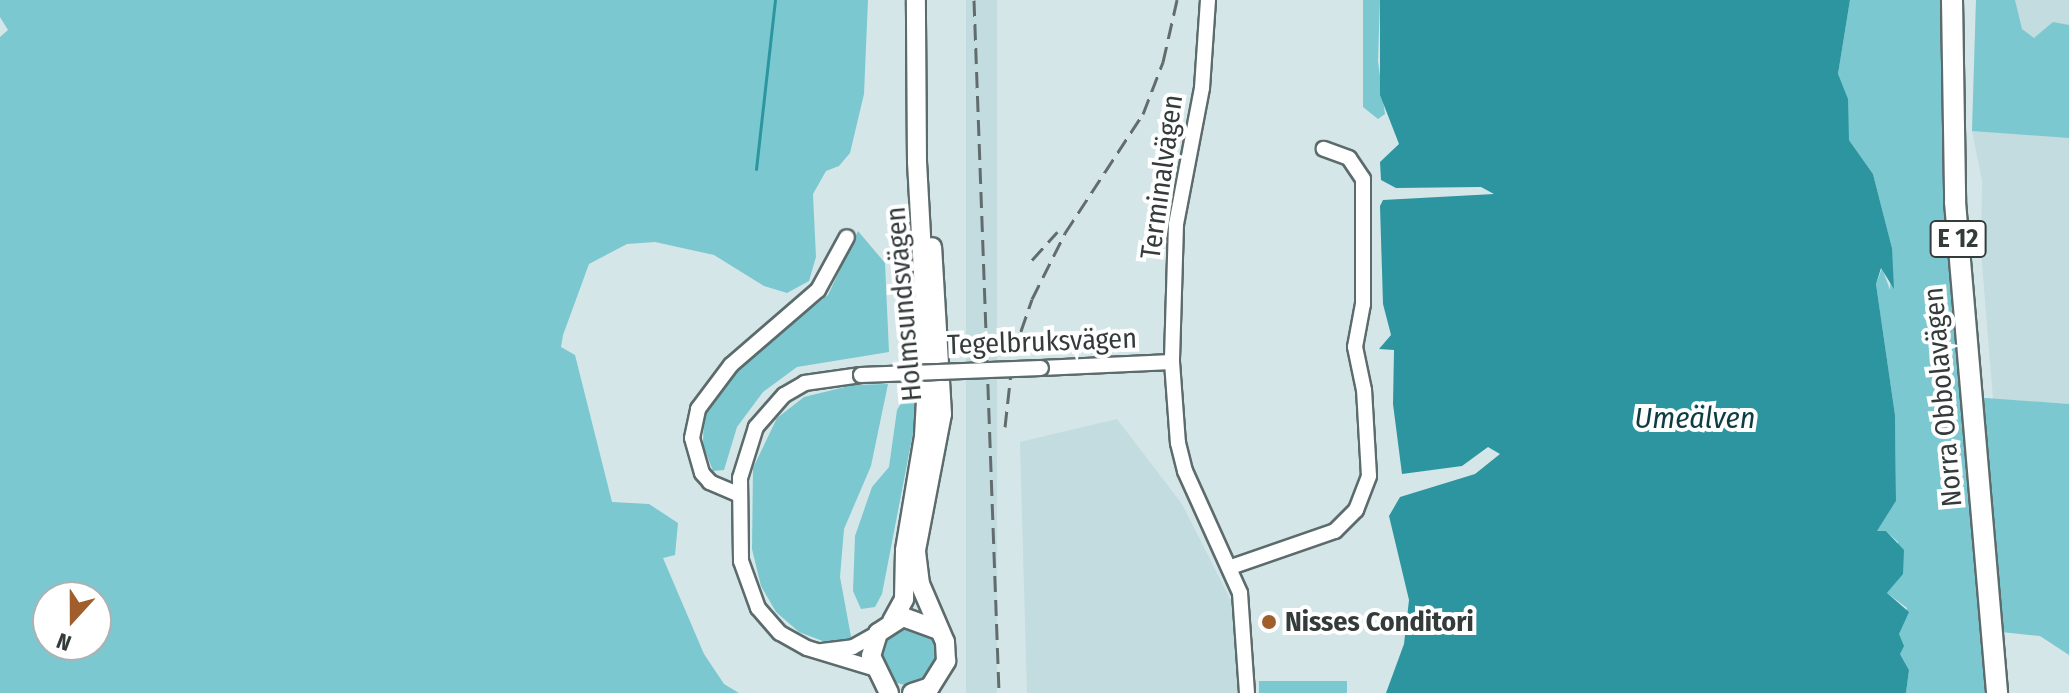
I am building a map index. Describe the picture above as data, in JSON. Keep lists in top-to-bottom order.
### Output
{
  "streets": {
    "highway": ["E 12", "Norra Obbolavägen"],
    "main road": ["Holmsundsvägen"],
    "street": ["Terminalvägen", "Tegelbruksvägen"]
  },
  "crossings": [
    ["Terminalvägen", "Tegelbruksvägen"],
    ["Holmsundsvägen", "Tegelbruksvägen"]
  ],
  "water": ["Umeälven"],
  "places": ["Nisses Conditori"],
  "north": "bottom"
}
